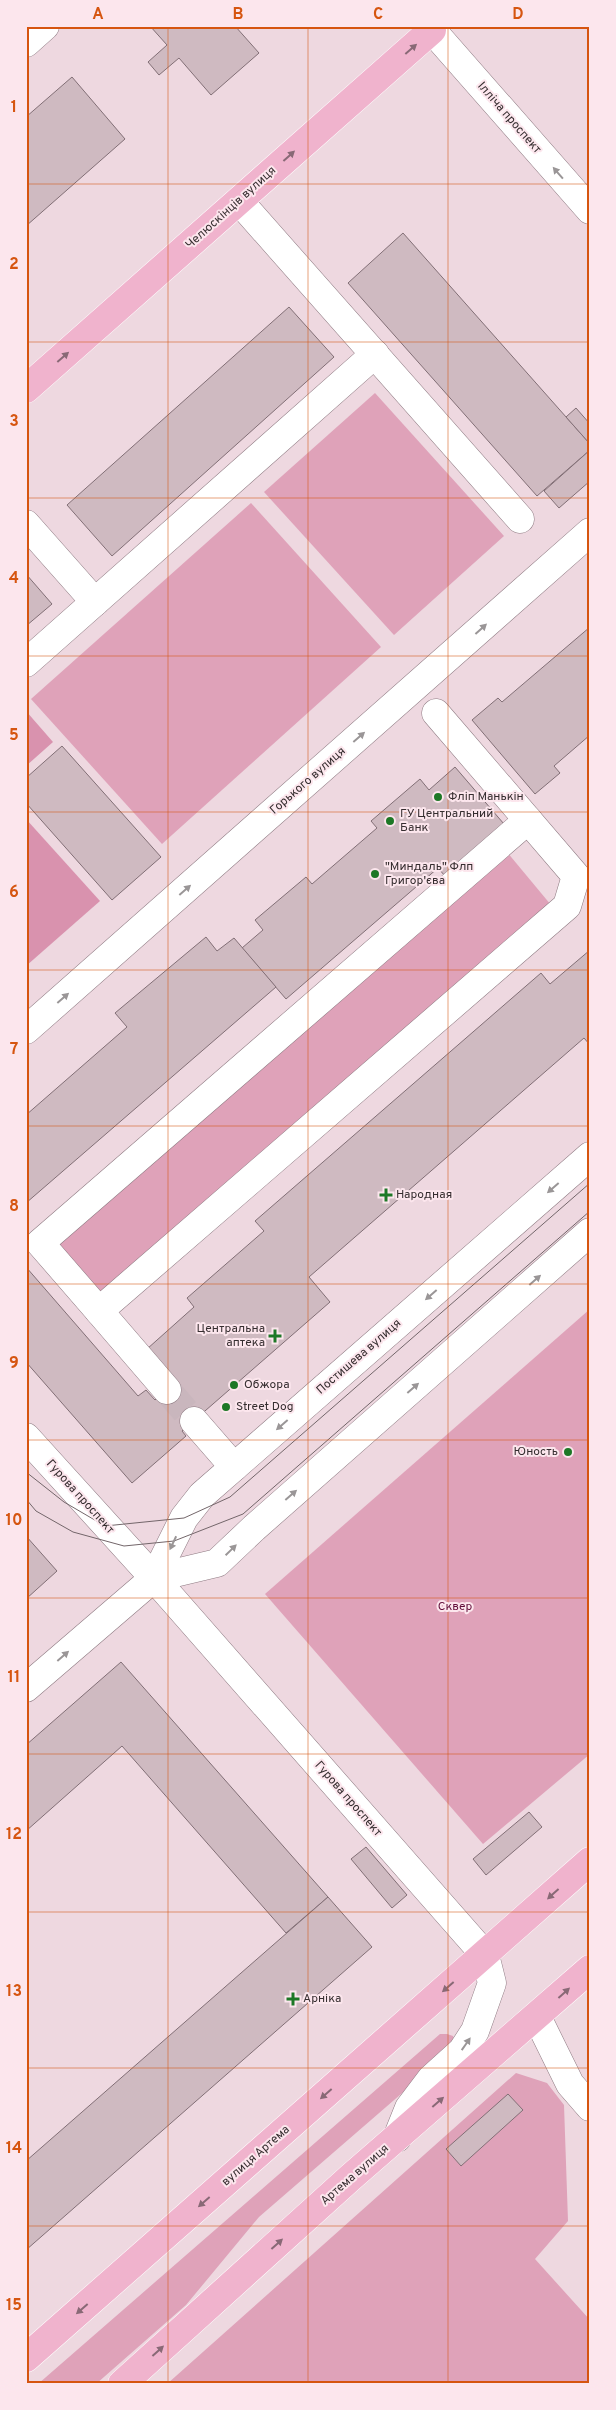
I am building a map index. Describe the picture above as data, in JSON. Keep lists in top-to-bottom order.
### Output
{
  "streets": {
    "main road": ["Челюскінців вулиця", "вулиця Артема", "Артема вулиця"],
    "street": [
      "Ілліча проспект",
      "Горького вулиця",
      "Постишева вулиця",
      "Гурова проспект"
    ]
  },
  "crossings": [
    ["Ілліча проспект", "Челюскінців вулиця"],
    ["Постишева вулиця", "Гурова проспект"],
    ["Гурова проспект", "вулиця Артема"]
  ],
  "one_way": [
    "Ілліча проспект",
    "Челюскінців вулиця",
    "Горького вулиця",
    "вулиця Артема",
    "Артема вулиця"
  ],
  "parks": ["Сквер"],
  "places": {
    "other": [
      "Фліп Манькін",
      "ГУ Центральний Банк",
      "\"Миндаль\" Флп Григор'єва",
      "Обжора",
      "Street Dog",
      "Юность"
    ],
    "health": ["Народная", "Центральна аптека", "Арніка"]
  },
  "grid": {
    "columns": [
      "A",
      "B",
      "C",
      "D"
    ],
    "rows": [
      "1",
      "2",
      "3",
      "4",
      "5",
      "6",
      "7",
      "8",
      "9",
      "10",
      "11",
      "12",
      "13",
      "14",
      "15"
    ]
  }
}
